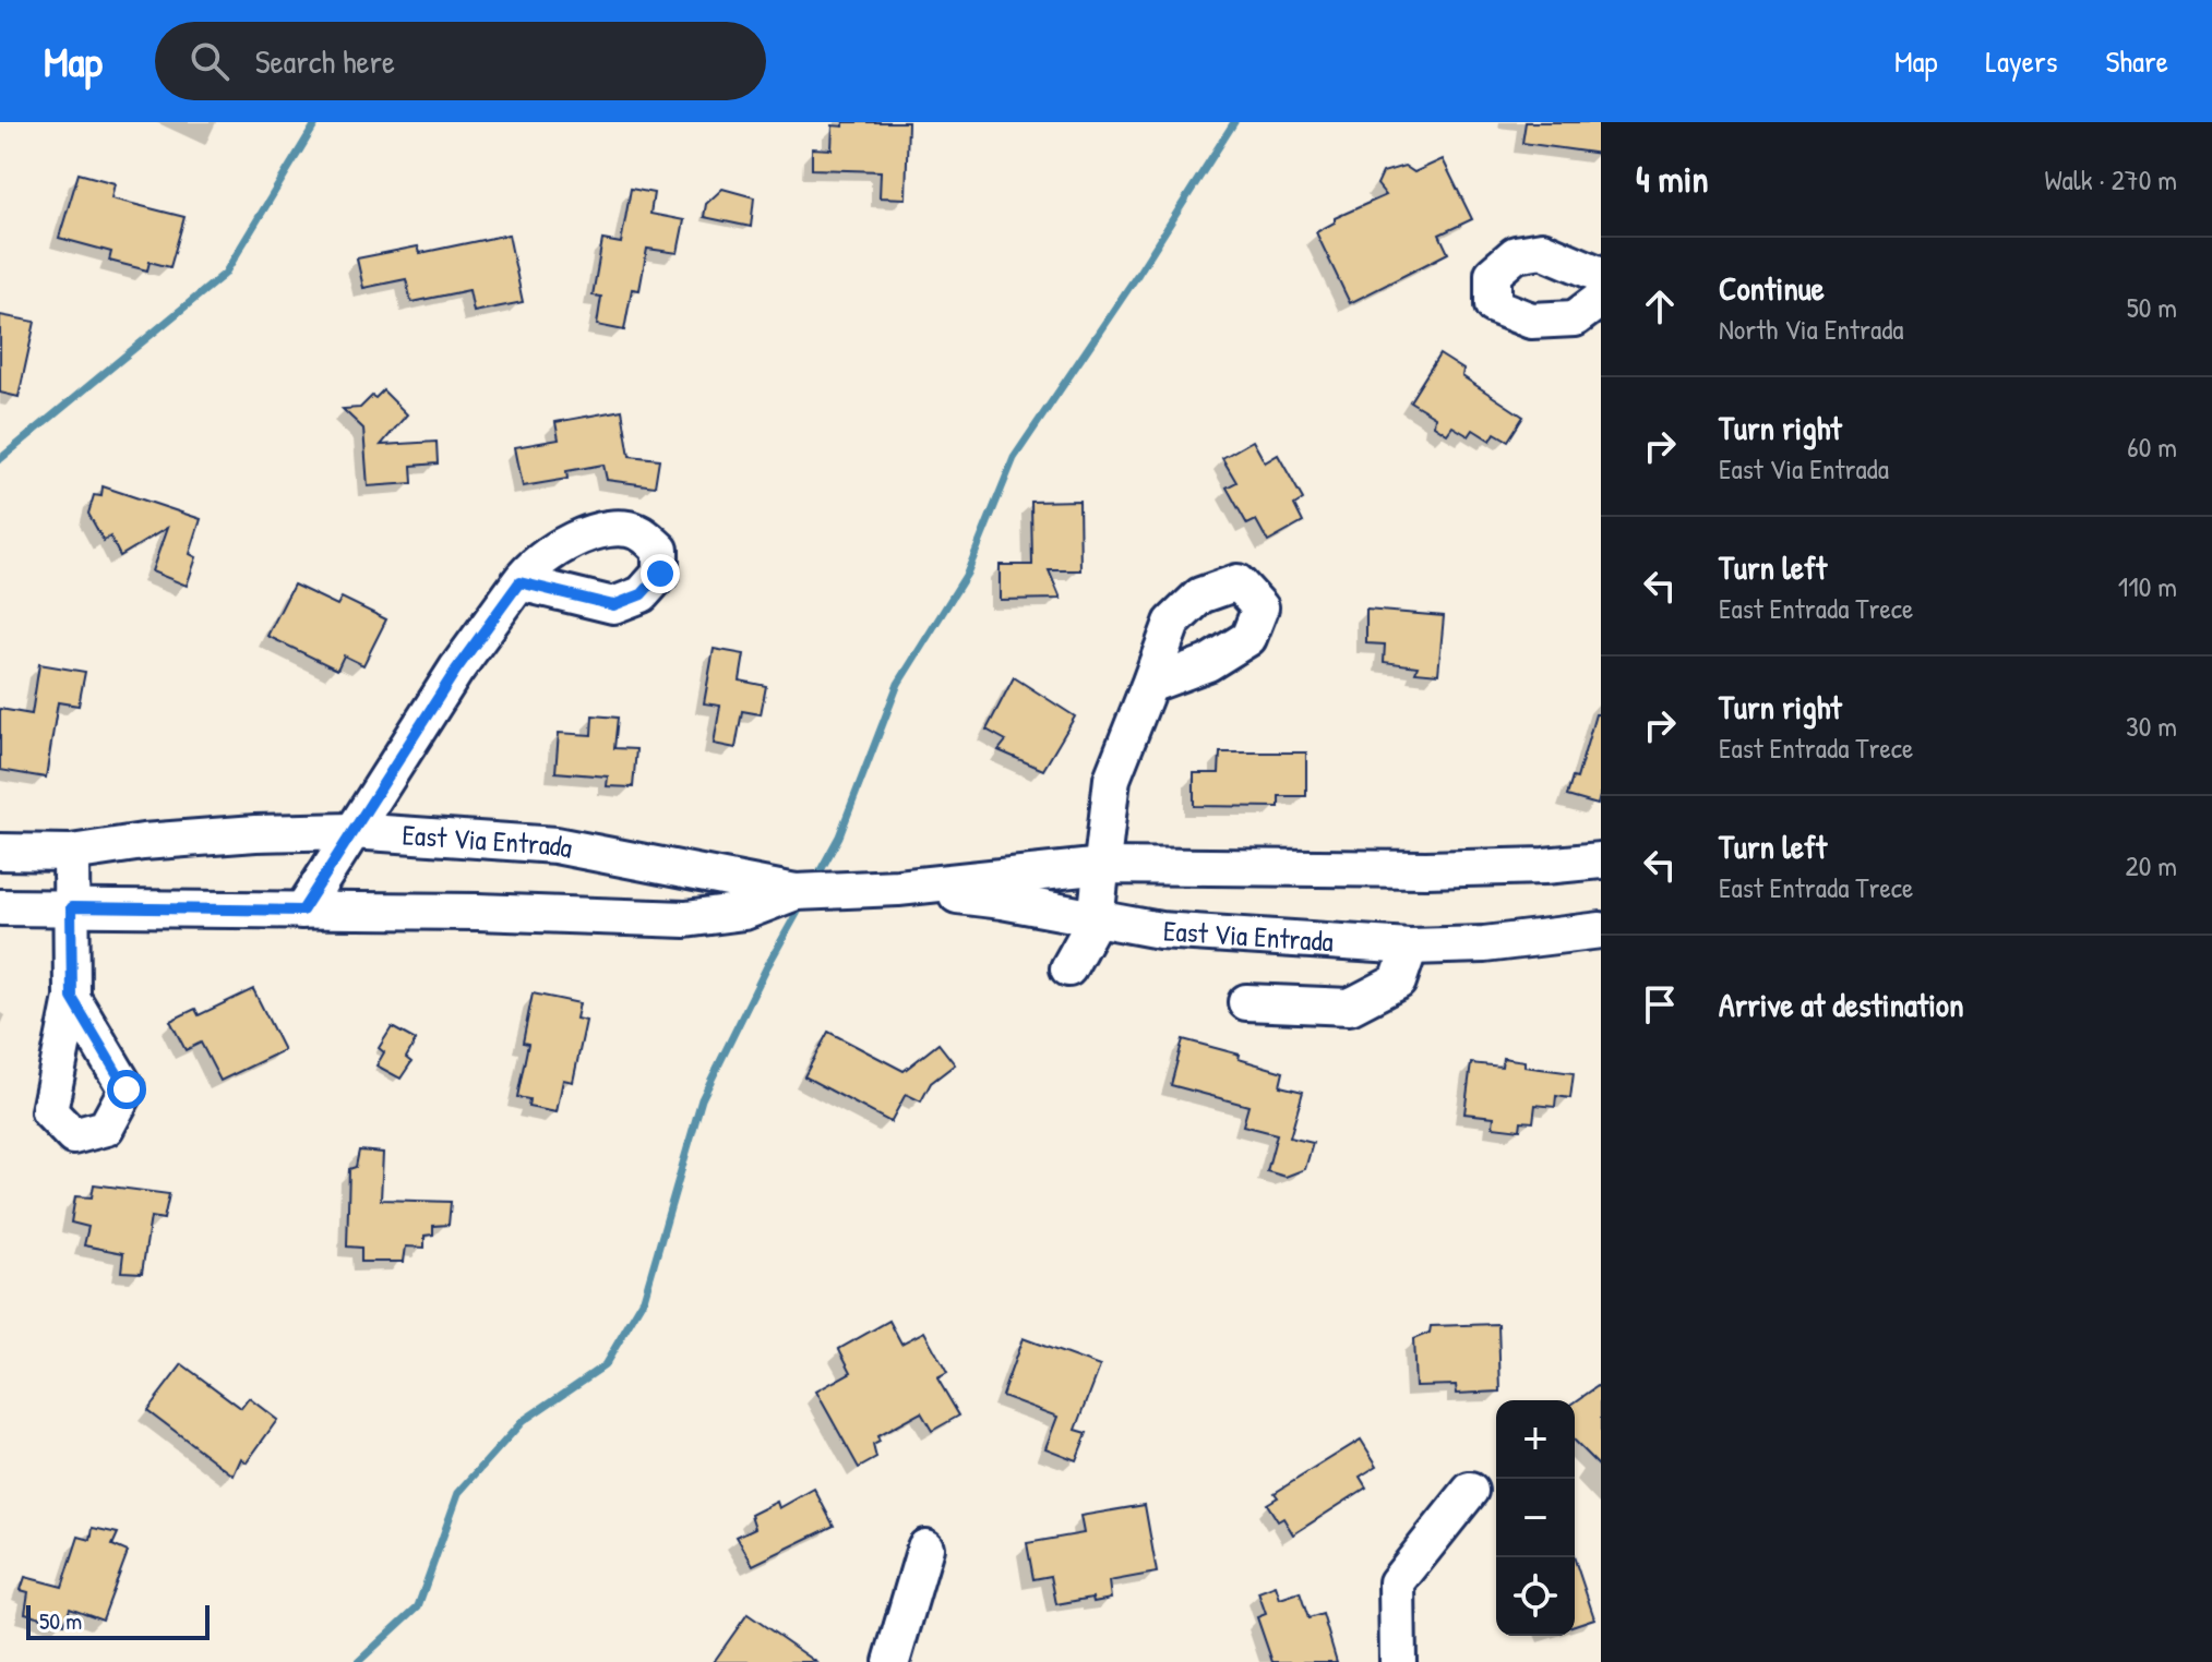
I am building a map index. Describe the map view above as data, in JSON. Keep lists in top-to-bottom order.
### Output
{
  "streets": {
    "street": ["East Via Entrada"]
  },
  "scale_bar": "50 m",
  "page": {
    "header": "Map",
    "search": "Search here",
    "nav": ["Map", "Layers", "Share"],
    "heading": ["4 min", "Walk · 270 m"],
    "list": [
      ["Continue", "North Via Entrada", "50 m"],
      ["Turn right", "East Via Entrada", "60 m"],
      ["Turn left", "East Entrada Trece", "110 m"],
      ["Turn right", "East Entrada Trece", "30 m"],
      ["Turn left", "East Entrada Trece", "20 m"],
      "Arrive at destination"
    ],
    "map_buttons": ["+", "−"],
    "scale": "50 m"
  }
}
